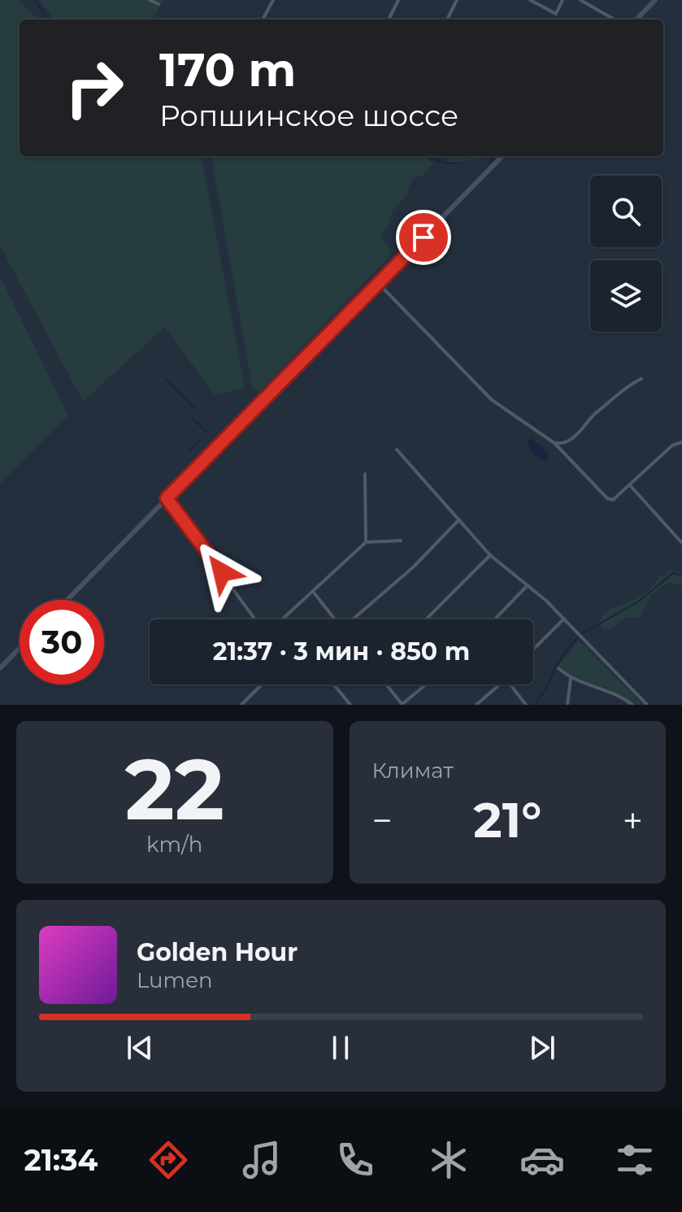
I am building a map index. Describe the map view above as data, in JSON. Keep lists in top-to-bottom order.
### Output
{
  "page": {
    "turn": ["170 m", "Ропшинское шоссе"],
    "limit": "30",
    "trip": "21:37 · 3 мин · 850 m",
    "tile": [
      ["22", "km/h"],
      "Климат"
    ],
    "heat": ["−", "21°", "+"],
    "song": ["Golden Hour", "Lumen"],
    "tabs": "21:34"
  }
}
